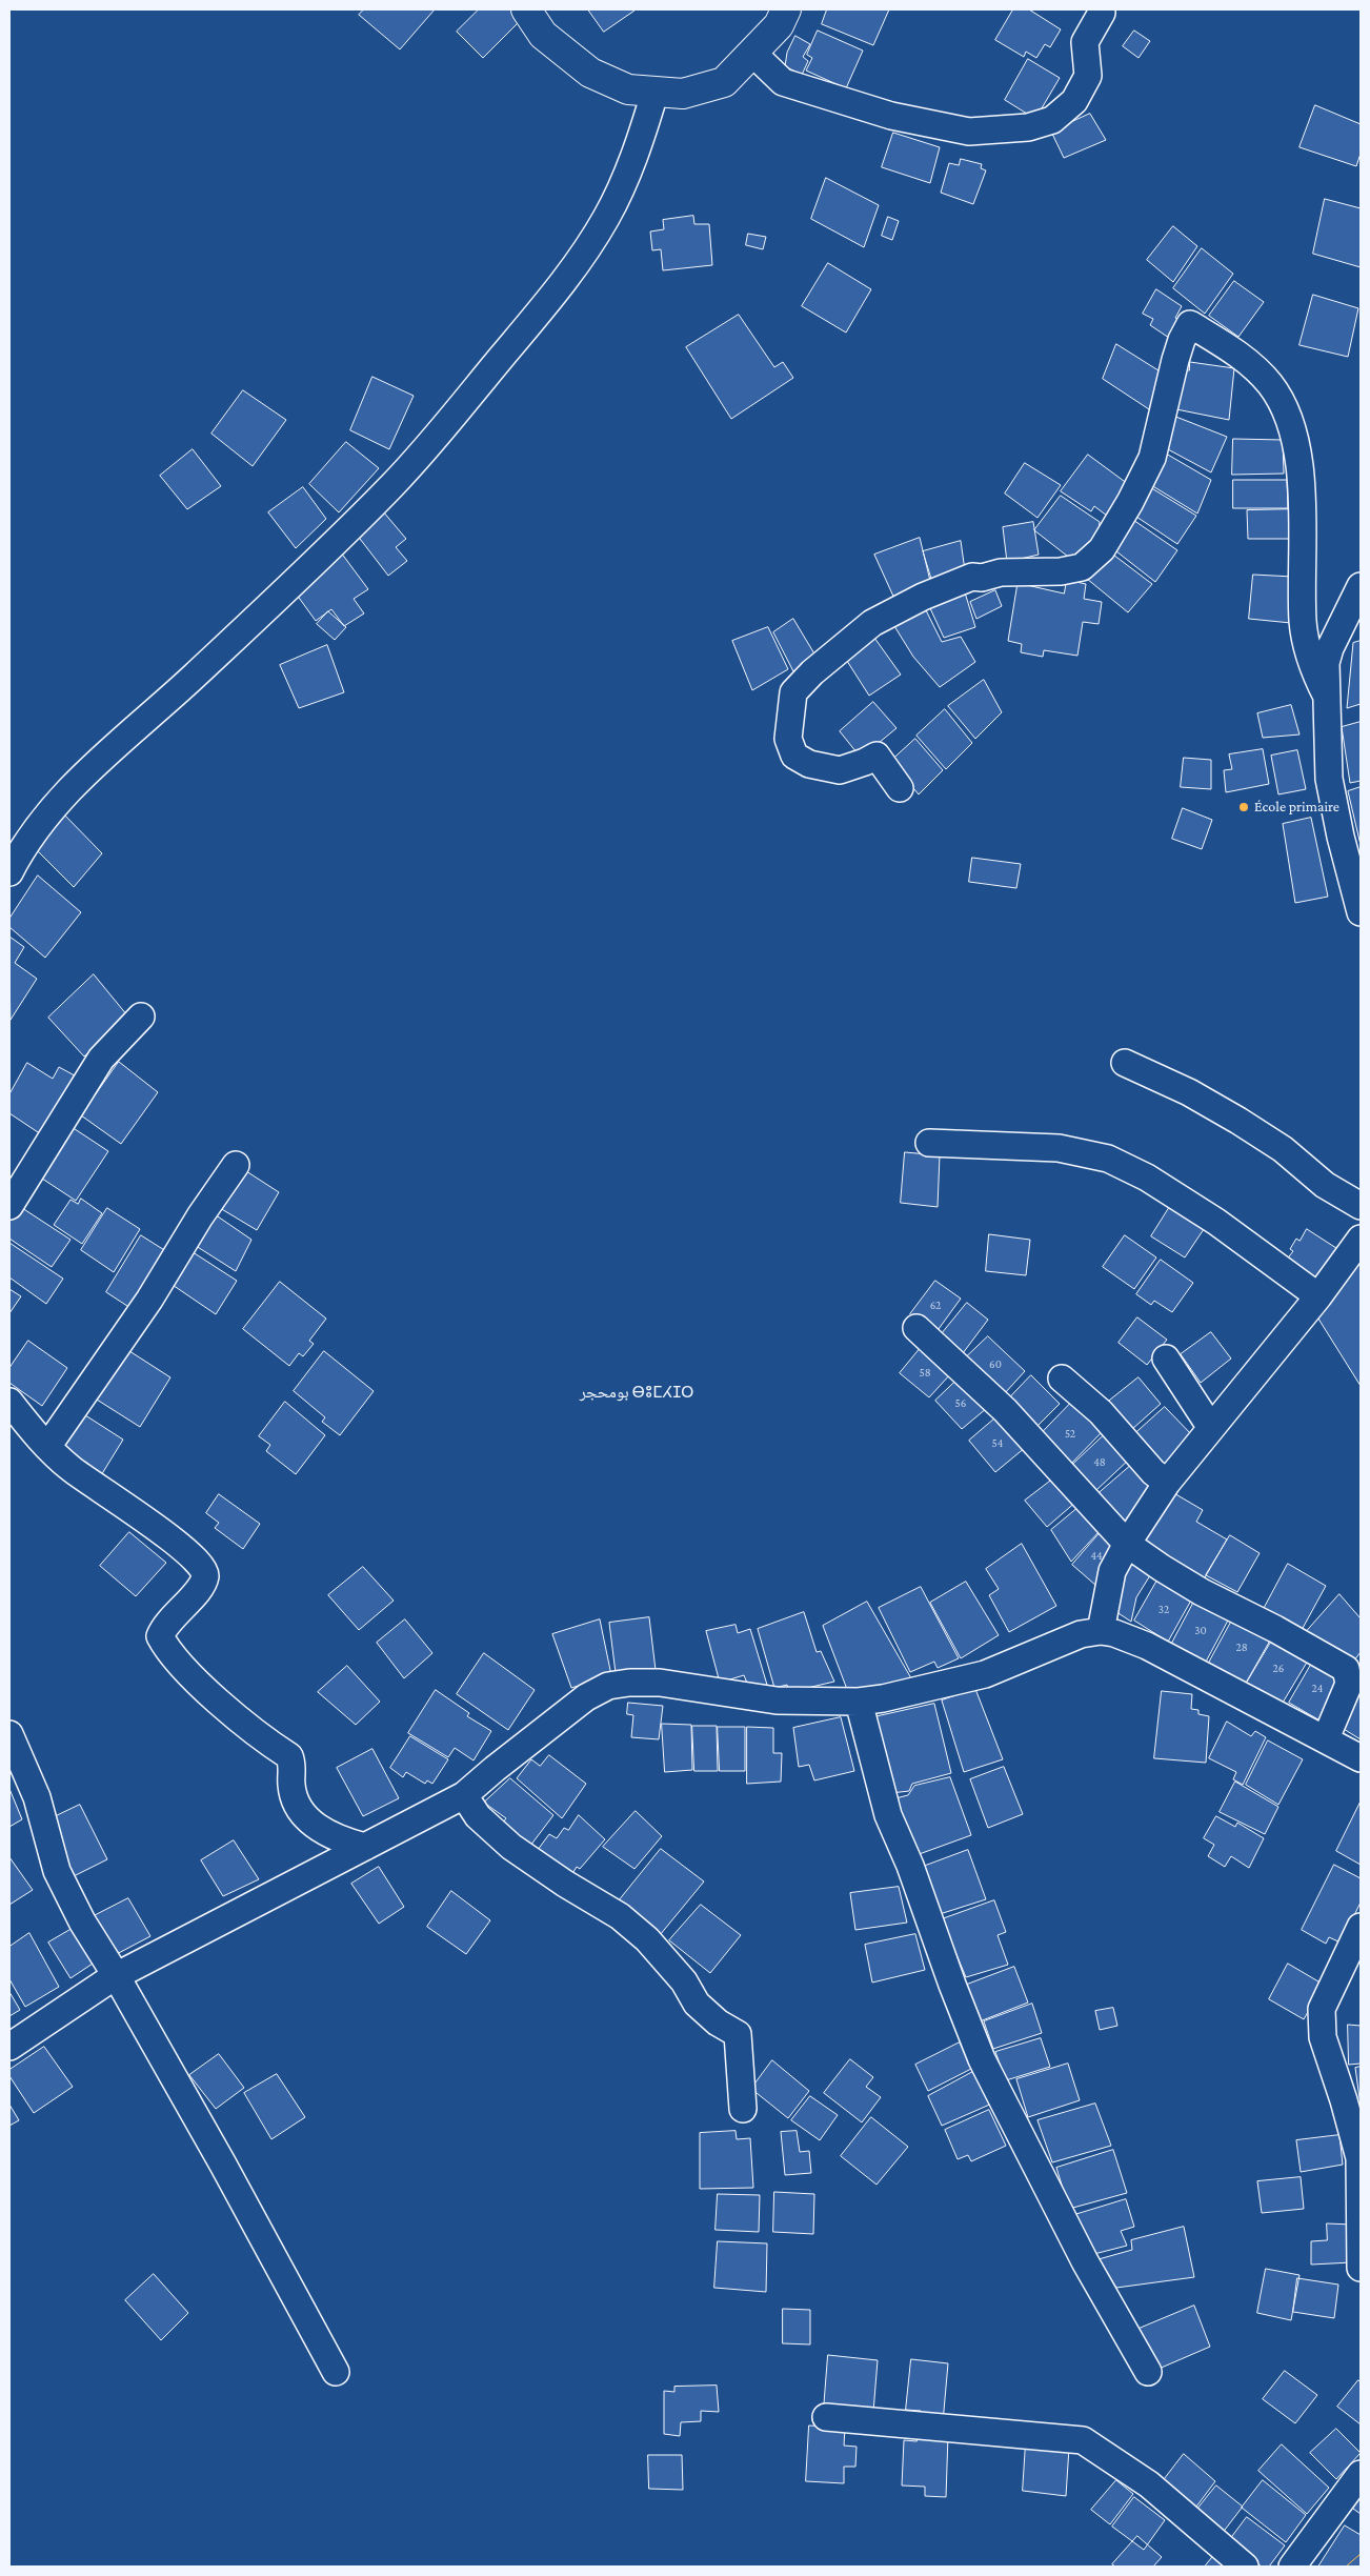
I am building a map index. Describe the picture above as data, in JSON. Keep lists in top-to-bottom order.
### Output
{
  "districts": ["بومحجر ⴱⵓⵎⵃⵊⵔ"],
  "places": ["École primaire"],
  "house_numbers": [
    "62",
    "60",
    "58",
    "56",
    "52",
    "54",
    "48",
    "44",
    "32",
    "30",
    "28",
    "26",
    "24"
  ]
}
